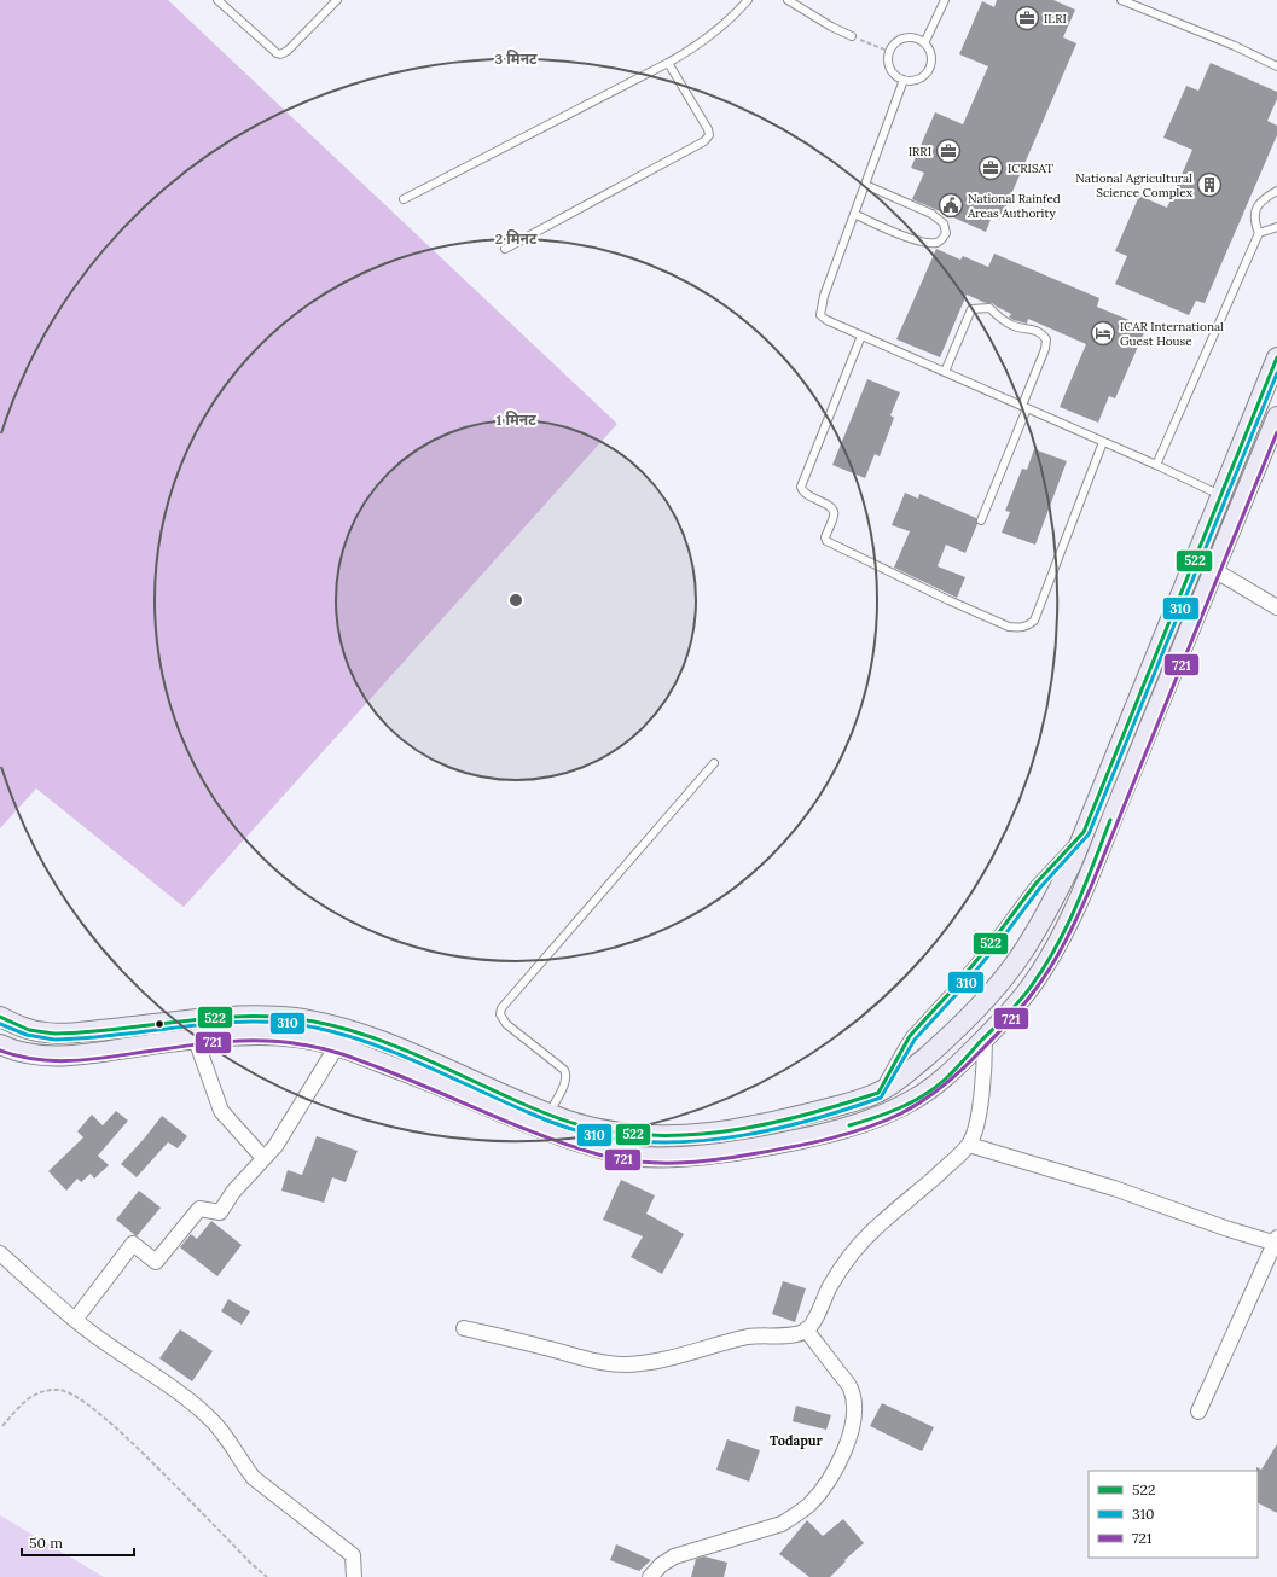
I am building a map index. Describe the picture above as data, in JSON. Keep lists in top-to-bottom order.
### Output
{
  "districts": ["Todapur"],
  "places": {
    "office": ["ILRI", "IRRI", "ICRISAT"],
    "building": ["National Agricultural Science Complex"],
    "public building": ["National Rainfed Areas Authority"],
    "hotel": ["ICAR International Guest House"]
  },
  "lines": ["transit line 522", "transit line 310", "transit line 721"],
  "legend": ["522", "310", "721"],
  "scale_bar": "50 m",
  "rings": ["3 मिनट", "2 मिनट", "1 मिनट"]
}
